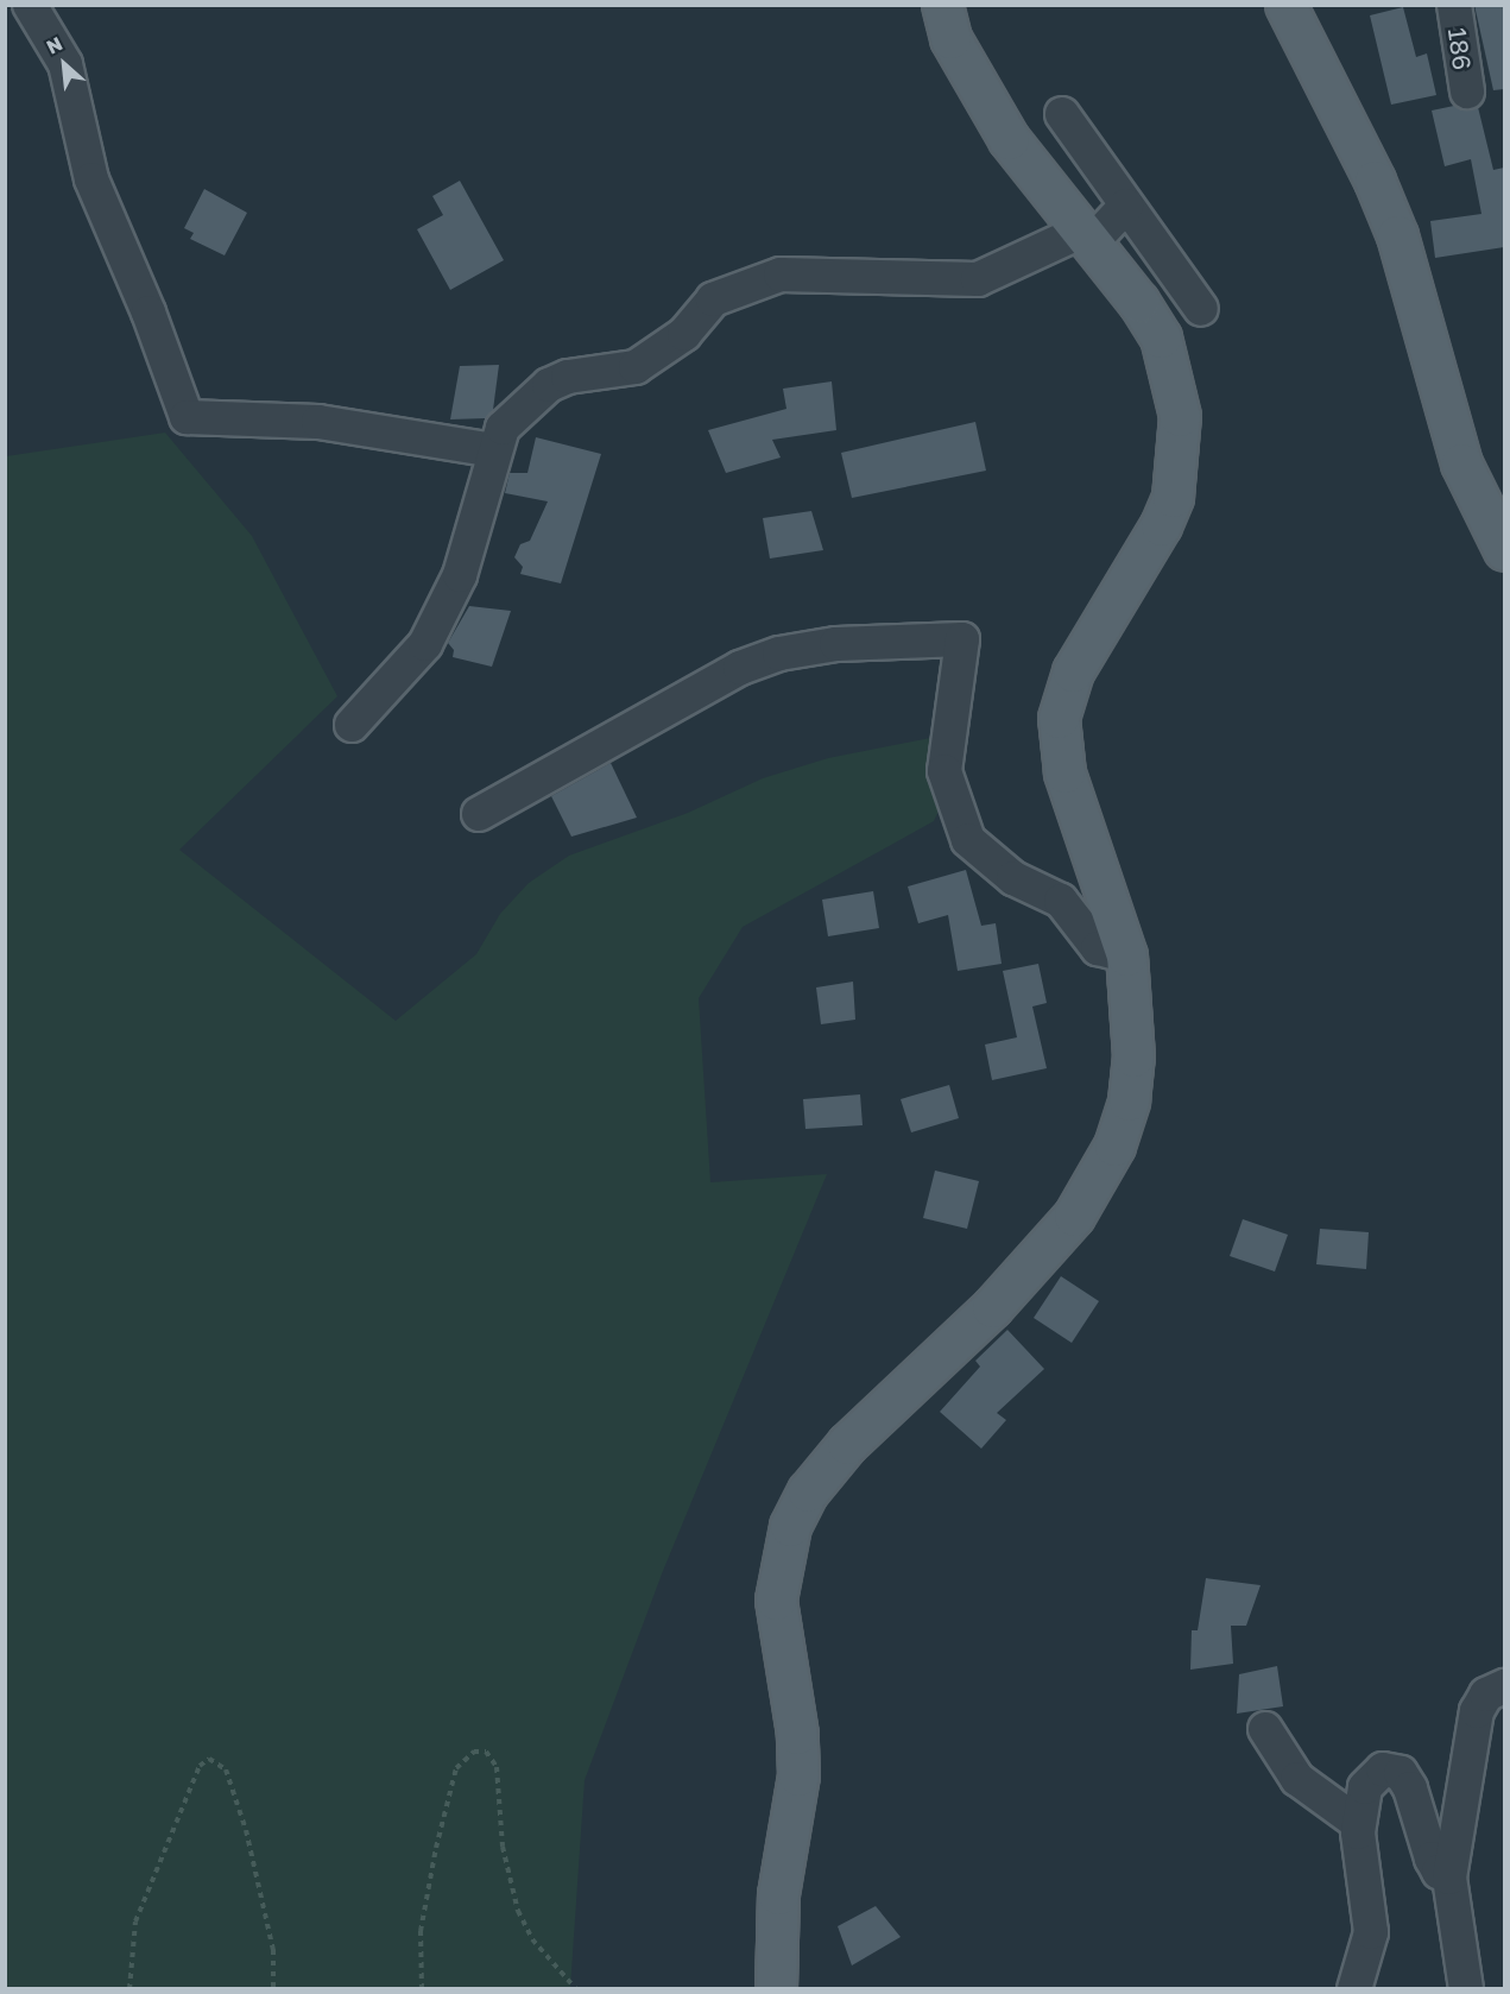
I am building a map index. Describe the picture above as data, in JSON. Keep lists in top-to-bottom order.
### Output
{
  "streets": {
    "street": ["186"]
  },
  "north": "top left"
}
